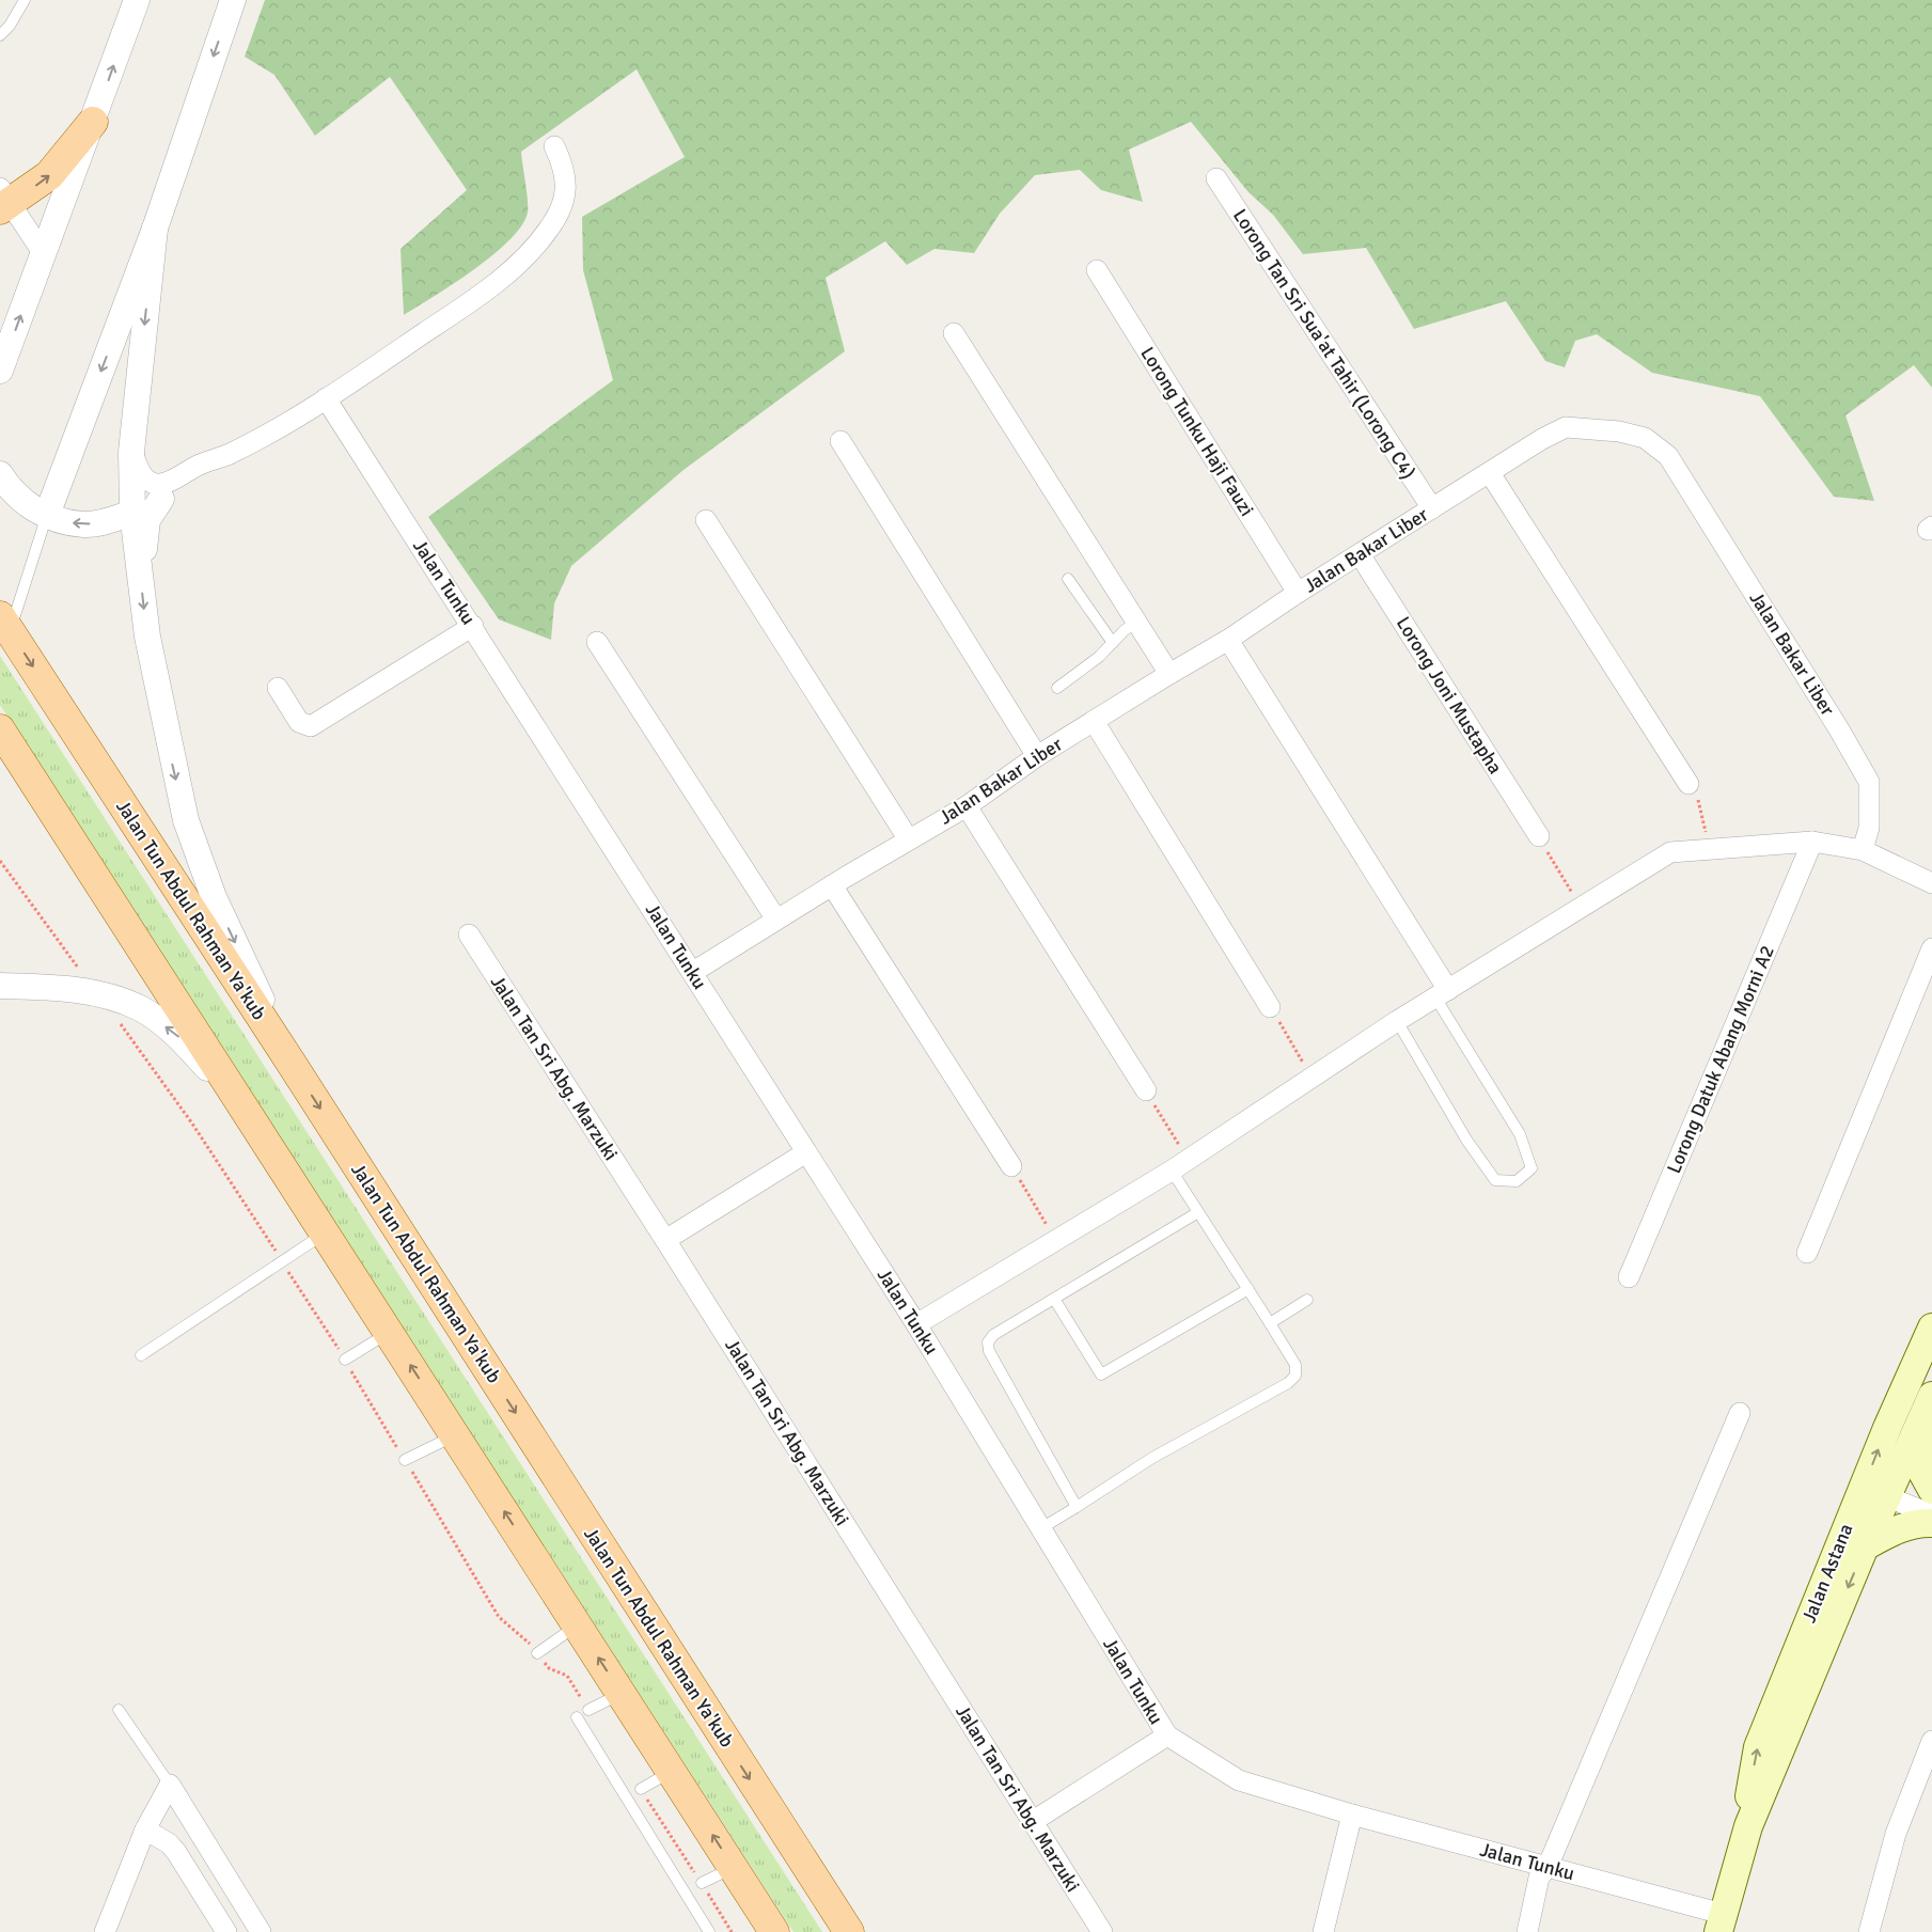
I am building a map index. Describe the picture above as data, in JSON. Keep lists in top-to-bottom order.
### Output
{
  "streets": {
    "main road": ["Jalan Tun Abdul Rahman Ya'kub", "Jalan Astana"],
    "street": [
      "Lorong Tan Sri Sua'at Tahir (Lorong C4)",
      "Lorong Tunku Haji Fauzi",
      "Jalan Bakar Liber",
      "Jalan Tunku",
      "Lorong Joni Mustapha",
      "Lorong Datuk Abang Morni A2",
      "Jalan Tan Sri Abg. Marzuki"
    ]
  },
  "crossings": [
    ["Lorong Tan Sri Sua'at Tahir (Lorong C4)", "Jalan Bakar Liber"],
    ["Lorong Tunku Haji Fauzi", "Jalan Bakar Liber"],
    ["Jalan Bakar Liber", "Jalan Tunku"],
    ["Jalan Bakar Liber", "Lorong Joni Mustapha"],
    ["Jalan Tunku", "Jalan Astana"]
  ]
}
